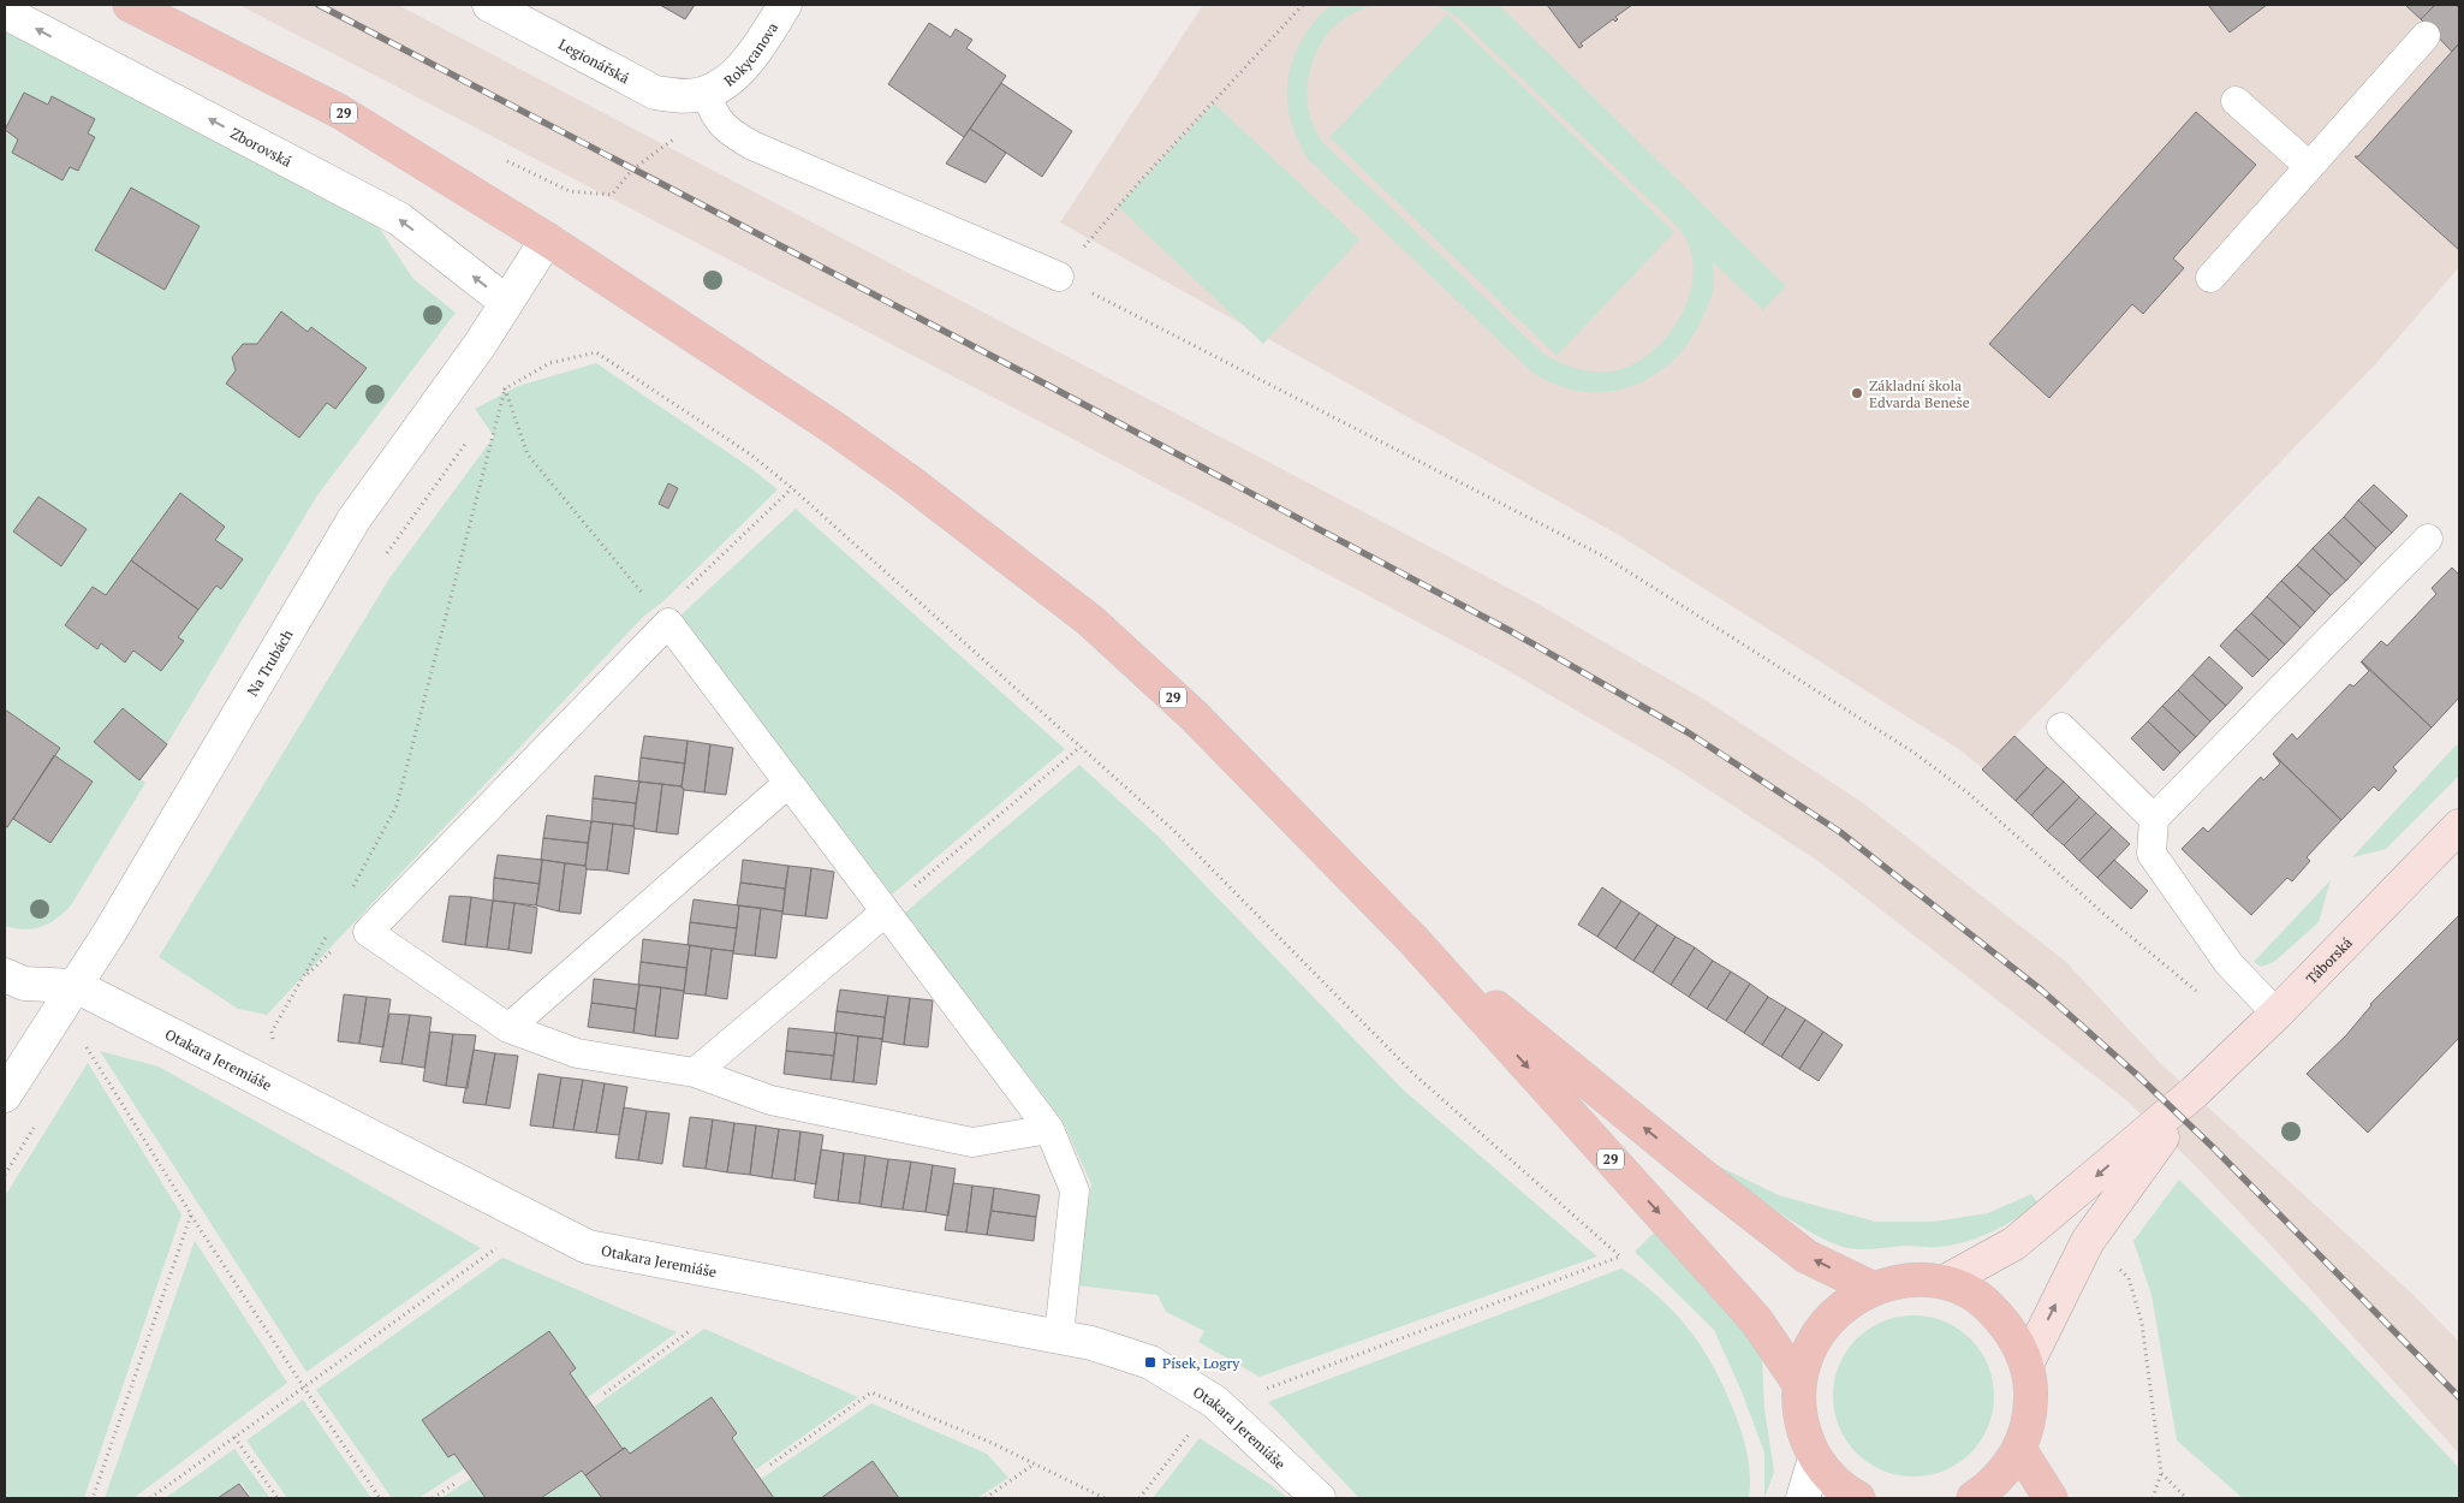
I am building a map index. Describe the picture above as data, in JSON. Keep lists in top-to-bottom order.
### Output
{
  "streets": {
    "main road": ["29", "Táborská"],
    "street": [
      "Rokycanova",
      "Legionářská",
      "Zborovská",
      "Na Trubách",
      "Otakara Jeremiáše"
    ]
  },
  "crossings": [
    ["Rokycanova", "Legionářská"],
    ["29", "Na Trubách"],
    ["Zborovská", "Na Trubách"],
    ["Na Trubách", "Otakara Jeremiáše"]
  ],
  "one_way": ["Zborovská"],
  "places": {
    "other": ["Základní škola Edvarda Beneše"],
    "transit": ["Písek, Logry"]
  }
}
